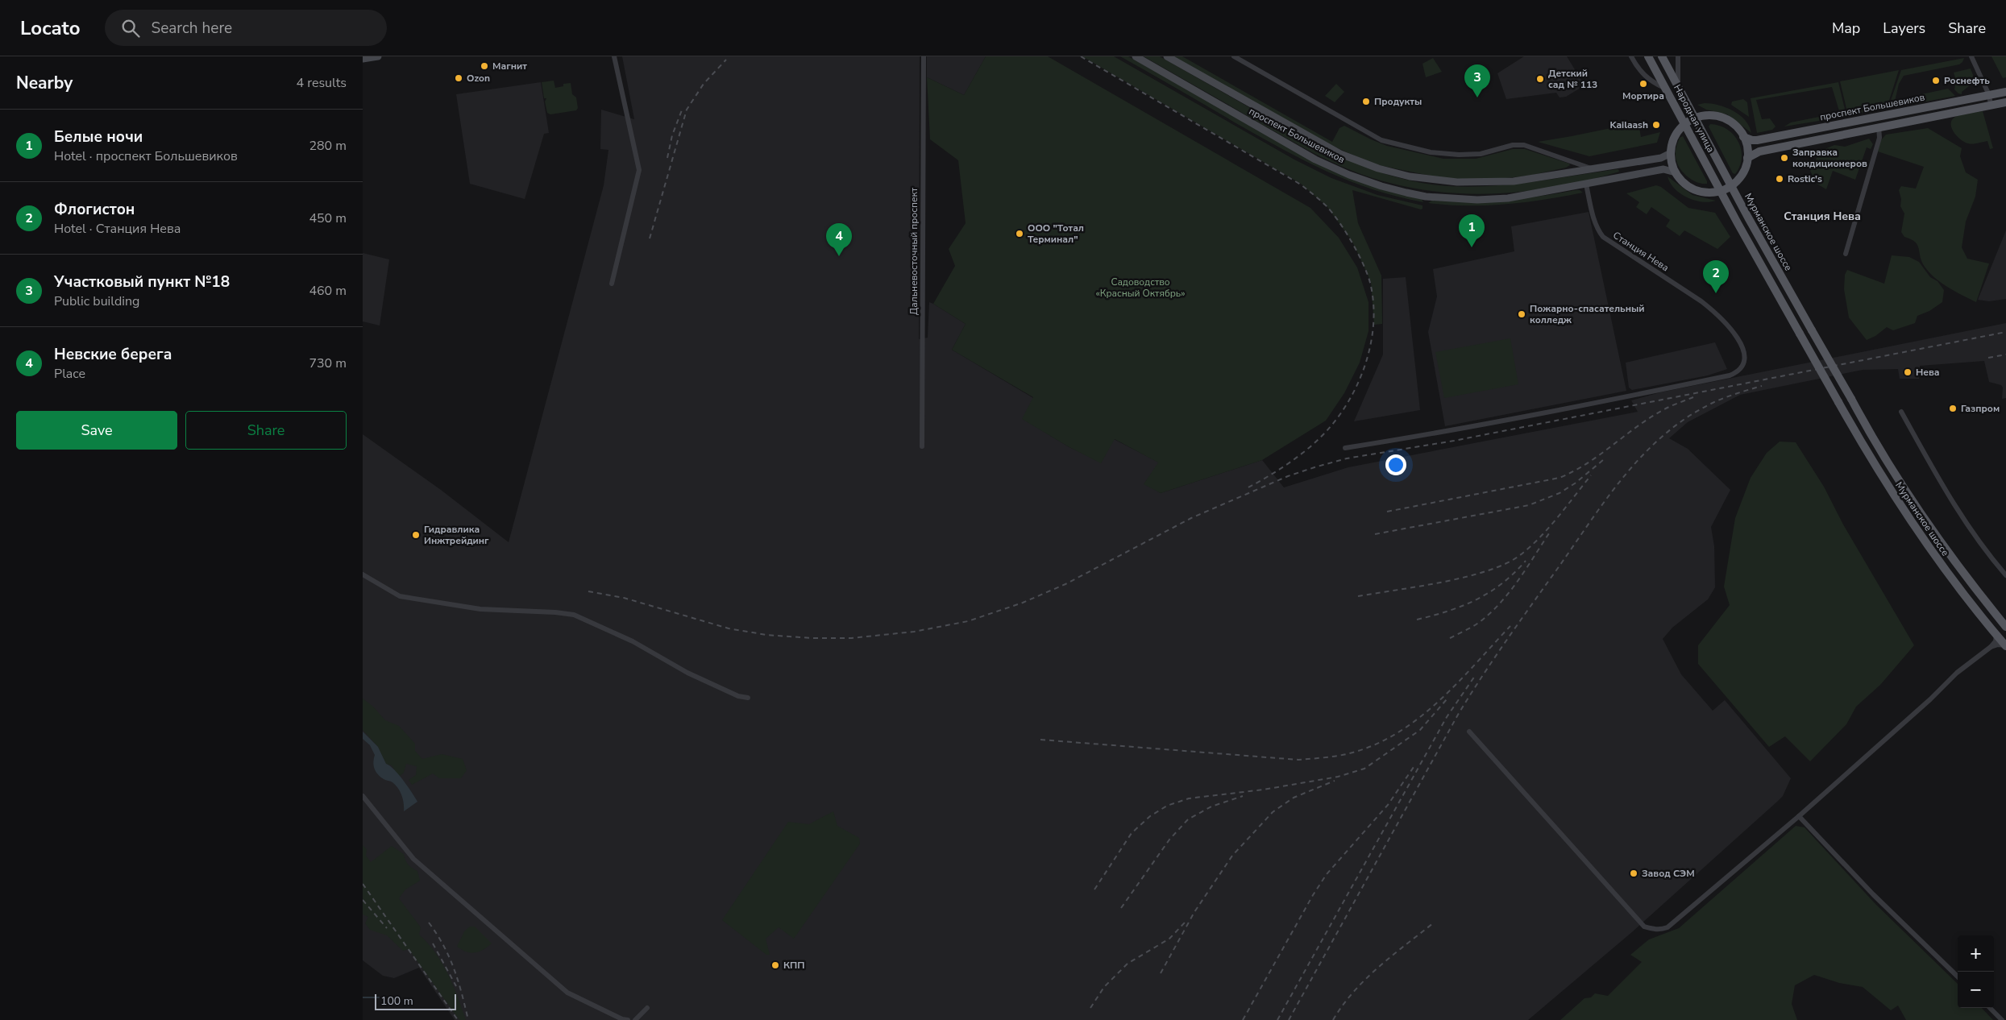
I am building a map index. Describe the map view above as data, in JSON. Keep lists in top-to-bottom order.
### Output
{
  "streets": {
    "main road": ["проспект Большевиков", "Народная улица", "Мурманское шоссе"],
    "street": ["Дальневосточный проспект", "Станция Нева"]
  },
  "crossings": [
    ["проспект Большевиков", "Станция Нева"],
    ["Народная улица", "Мурманское шоссе"]
  ],
  "districts": ["Станция Нева"],
  "parks": ["Садоводство «Красный Октябрь»"],
  "places": [
    "Магнит",
    "Ozon",
    "Детский сад № 113",
    "Роснефть",
    "Мортира",
    "Продукты",
    "Kailaash",
    "Заправка кондиционеров",
    "Rostic's",
    "ООО \"Тотал Терминал\"",
    "Пожарно-спасательный колледж",
    "Нева",
    "Газпром",
    "Гидравлика Инжтрейдинг",
    "Завод СЭМ",
    "КПП"
  ],
  "scale_bar": "100 m",
  "page": {
    "header": "Locato",
    "search": "Search here",
    "nav": ["Map", "Layers", "Share"],
    "heading": ["Nearby", "4 results"],
    "pins": [
      "3",
      "1",
      "4",
      "2"
    ],
    "list": [
      {
        "mark": "1",
        "name": "Белые ночи",
        "note": "Hotel · проспект Большевиков",
        "value": "280 m"
      },
      {
        "mark": "2",
        "name": "Флогистон",
        "note": "Hotel · Станция Нева",
        "value": "450 m"
      },
      {
        "mark": "3",
        "name": "Участковый пункт №18",
        "note": "Public building",
        "value": "460 m"
      },
      {
        "mark": "4",
        "name": "Невские берега",
        "note": "Place",
        "value": "730 m"
      }
    ],
    "buttons": ["Save", "Share"],
    "map_buttons": ["+", "−"],
    "scale": "100 m"
  }
}
